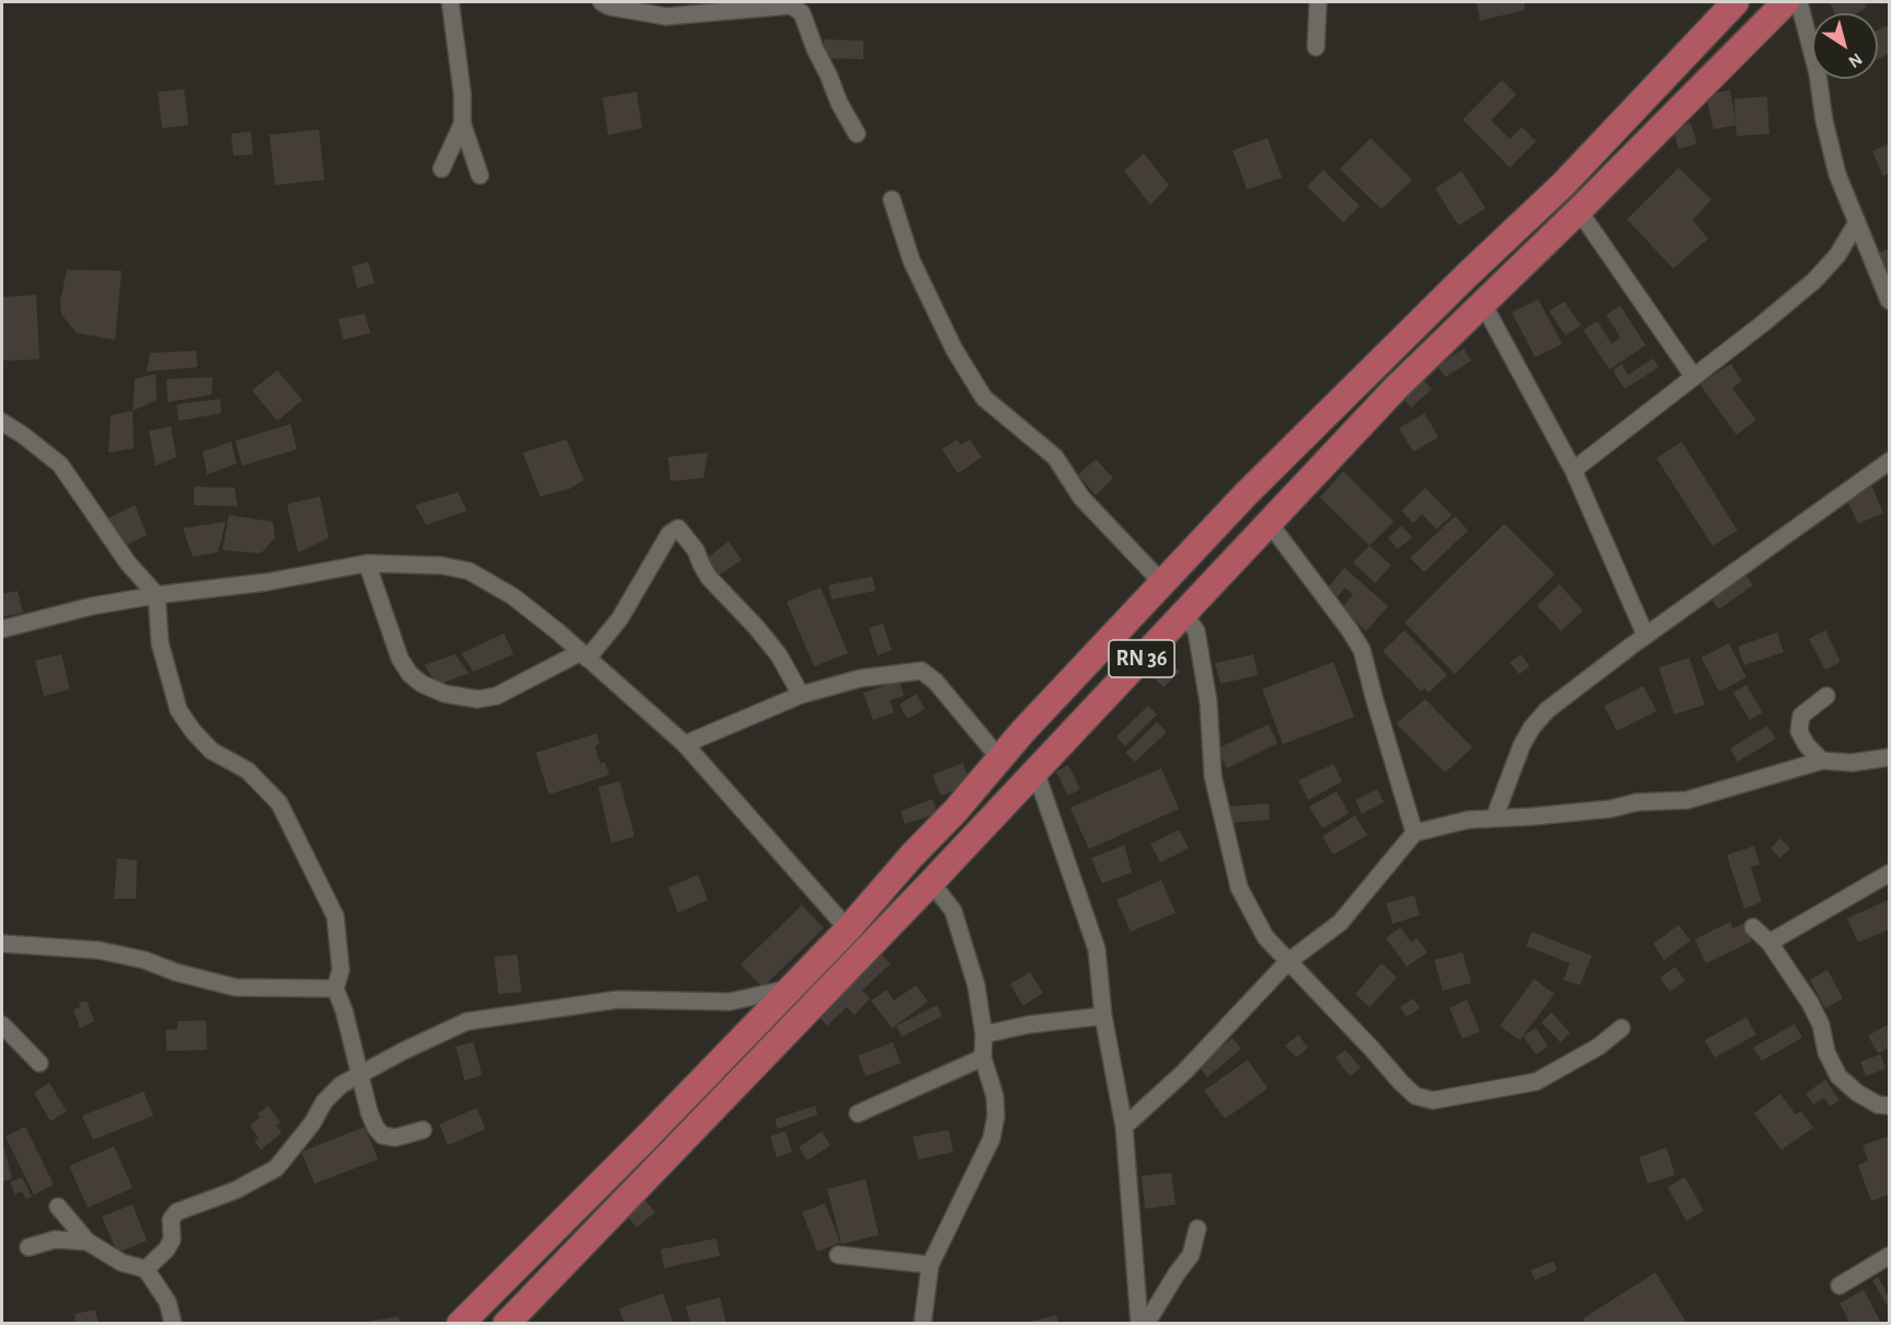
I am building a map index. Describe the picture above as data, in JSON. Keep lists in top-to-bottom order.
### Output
{
  "streets": {
    "main road": ["RN 36"]
  },
  "north": "bottom right"
}
